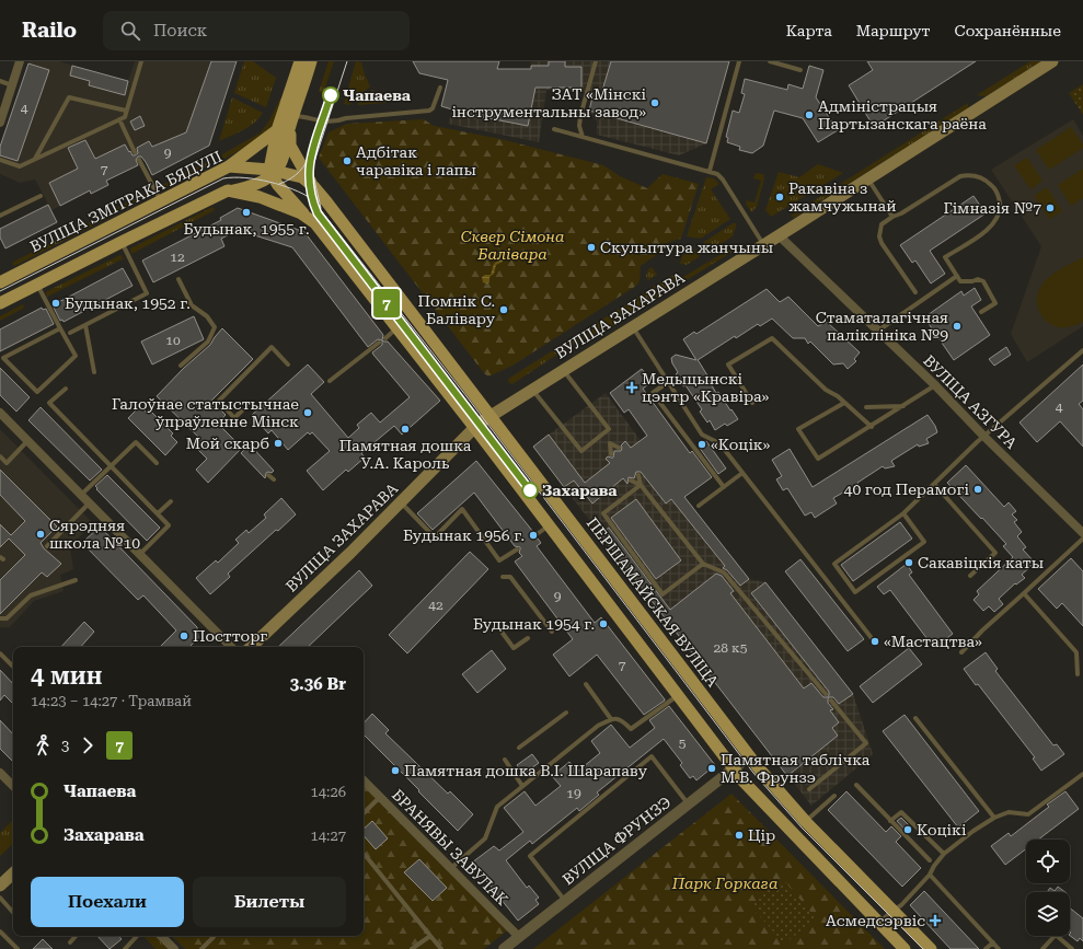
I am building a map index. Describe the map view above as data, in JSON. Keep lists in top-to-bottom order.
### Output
{
  "streets": {
    "main road": ["ВУЛІЦА ЗМІТРАКА БЯДУЛІ", "ВУЛІЦА ЗАХАРАВА", "ПЕРШАМАЙСКАЯ ВУЛІЦА"],
    "street": ["ВУЛІЦА АЗГУРА", "ВУЛІЦА ФРУНЗЭ", "БРАНЯВЫ ЗАВУЛАК"]
  },
  "crossings": [
    ["ВУЛІЦА ЗМІТРАКА БЯДУЛІ", "ПЕРШАМАЙСКАЯ ВУЛІЦА"],
    ["ВУЛІЦА ЗАХАРАВА", "ВУЛІЦА АЗГУРА"],
    ["ВУЛІЦА ЗАХАРАВА", "ПЕРШАМАЙСКАЯ ВУЛІЦА"],
    ["ПЕРШАМАЙСКАЯ ВУЛІЦА", "ВУЛІЦА ФРУНЗЭ"],
    ["ВУЛІЦА ФРУНЗЭ", "БРАНЯВЫ ЗАВУЛАК"]
  ],
  "parks": ["Сквер Сімона Балівара", "Парк Горкага"],
  "places": {
    "other": [
      "Чапаева",
      "ЗАТ «Мінскі інструментальны завод»",
      "Адміністрацыя Партызанскага раёна",
      "Адбітак чаравіка і лапы",
      "Ракавіна з жамчужынай",
      "Гімназія №7",
      "Будынак, 1955 г.",
      "Скульптура жанчыны",
      "Будынак, 1952 г.",
      "Помнік С. Балівару",
      "Стаматалагічная паліклініка №9",
      "Галоўнае статыстычнае ўпраўленне Мінск",
      "Памятная дошка У.А. Кароль",
      "Мой скарб",
      "«Коцік»",
      "40 год Перамогі",
      "Захарава",
      "Сярэдняя школа №10",
      "Будынак 1956 г.",
      "Сакавіцкія каты",
      "Будынак 1954 г.",
      "Постторг",
      "«Мастацтва»",
      "Памятная таблічка М.В. Фрунзэ",
      "Памятная дошка В.І. Шарапаву",
      "Коцікі",
      "Цір"
    ],
    "health": ["Медыцынскі цэнтр «Кравіра»", "Асмедсэрвіс"]
  },
  "lines": ["tram line 7"],
  "house_numbers": [
    "4",
    "9",
    "7",
    "12",
    "10",
    "4",
    "9",
    "42",
    "28 к5",
    "7",
    "5",
    "19"
  ],
  "page": {
    "header": "Railo",
    "search": "Поиск",
    "nav": ["Карта", "Маршрут", "Сохранённые"],
    "on_map": "7",
    "heading": ["4 мин", "14:23 – 14:27 · Трамвай", "3.36 Br"],
    "legs": ["3", "7"],
    "list": [
      {
        "name": "Чапаева",
        "value": "14:26"
      },
      {
        "name": "Захарава",
        "value": "14:27"
      }
    ],
    "buttons": ["Поехали", "Билеты"]
  }
}
